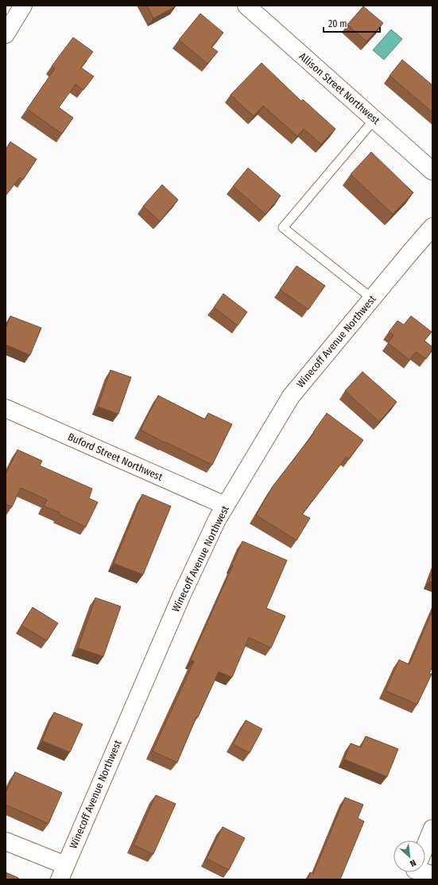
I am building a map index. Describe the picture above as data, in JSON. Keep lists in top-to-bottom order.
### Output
{
  "streets": {
    "street": ["Allison Street Northwest", "Winecoff Avenue Northwest", "Buford Street Northwest"]
  },
  "crossings": [
    ["Winecoff Avenue Northwest", "Buford Street Northwest"]
  ],
  "scale_bar": "20 m",
  "north": "bottom right"
}
